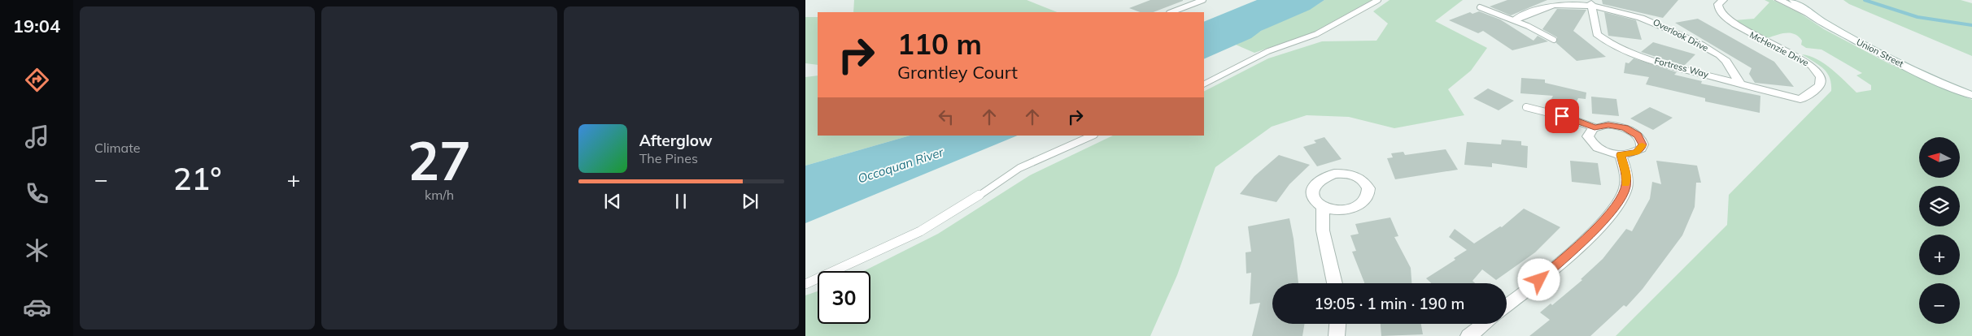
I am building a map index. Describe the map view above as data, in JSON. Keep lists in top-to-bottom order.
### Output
{
  "streets": {
    "street": [
      "Overlook Drive",
      "McHenzie Drive",
      "Union Street",
      "Fortress Way"
    ]
  },
  "crossings": [
    ["Overlook Drive", "Fortress Way"],
    ["McHenzie Drive", "Fortress Way"]
  ],
  "water": ["Occoquan River"],
  "north": "left",
  "page": {
    "tabs": "19:04",
    "tile": [
      "Climate",
      ["27", "km/h"]
    ],
    "turn": ["110 m", "Grantley Court"],
    "song": ["Afterglow", "The Pines"],
    "map_buttons": ["+", "−"],
    "heat": ["−", "21°", "+"],
    "limit": "30",
    "trip": "19:05 · 1 min · 190 m"
  }
}
